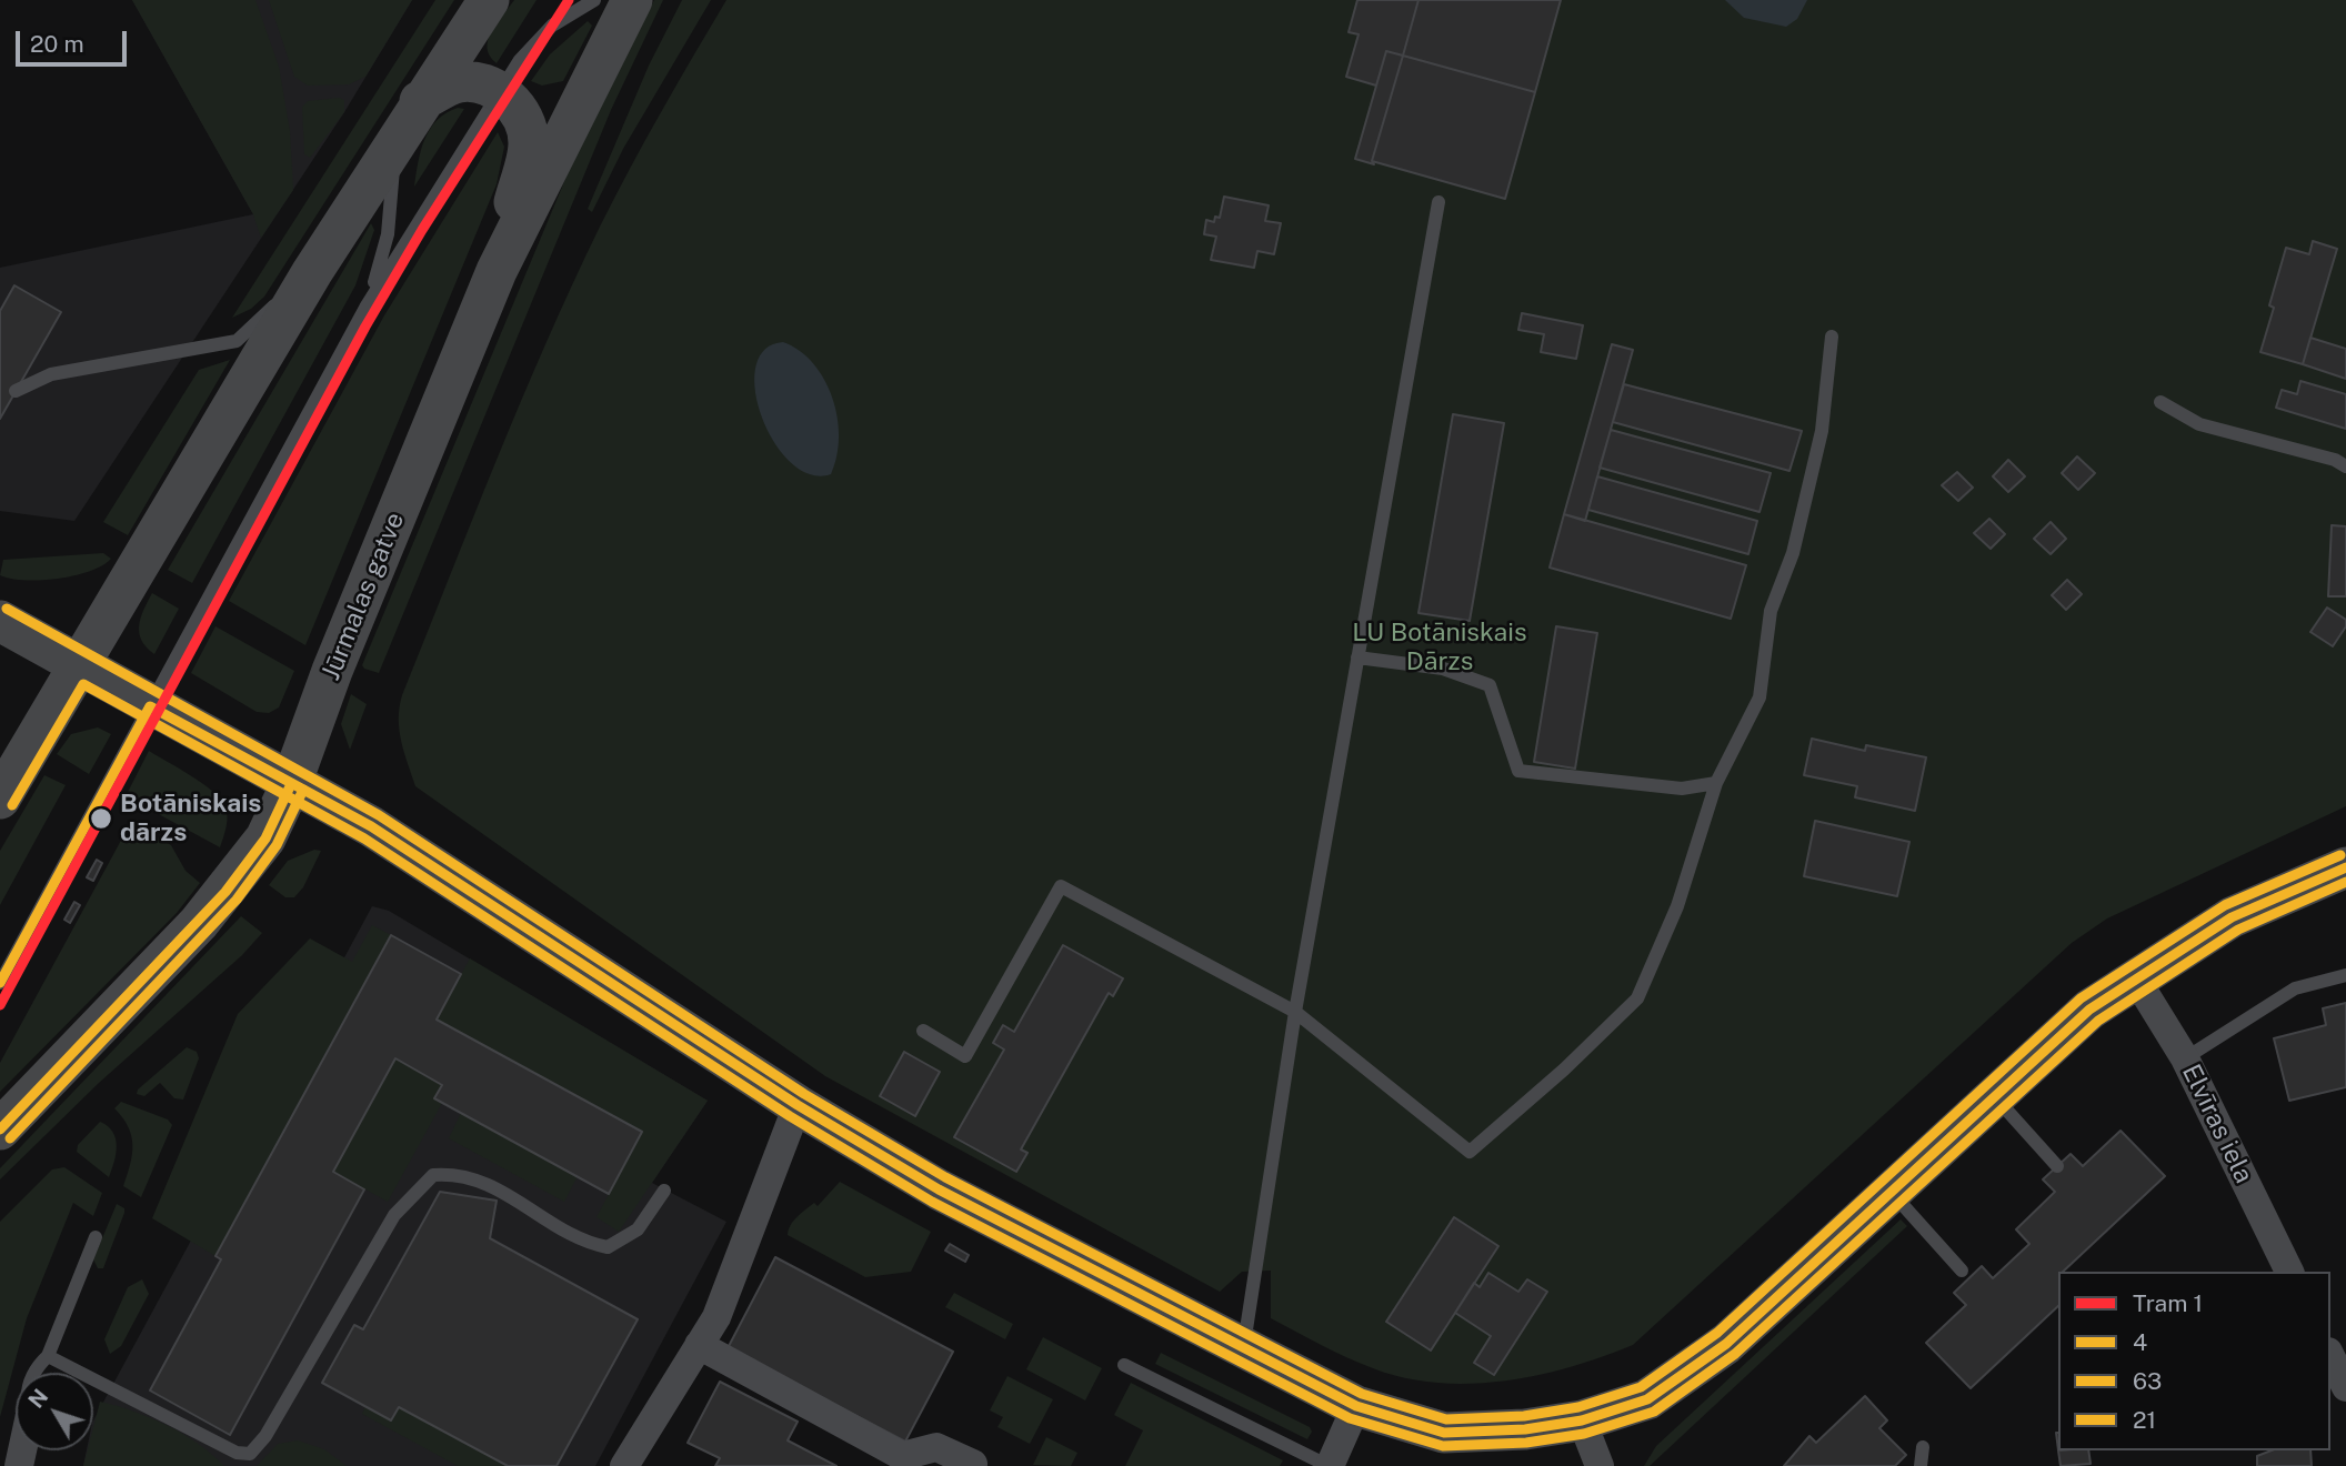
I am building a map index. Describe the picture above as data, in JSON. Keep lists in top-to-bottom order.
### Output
{
  "streets": {
    "street": ["Jūrmalas gatve", "Elvīras iela"]
  },
  "parks": ["LU Botāniskais Dārzs"],
  "places": ["Botāniskais dārzs"],
  "lines": [
    "tram line 1",
    "transit line 21",
    "transit line 63",
    "transit line 4"
  ],
  "legend": [
    "Tram 1",
    "4",
    "63",
    "21"
  ],
  "scale_bar": "20 m",
  "north": "top left"
}
